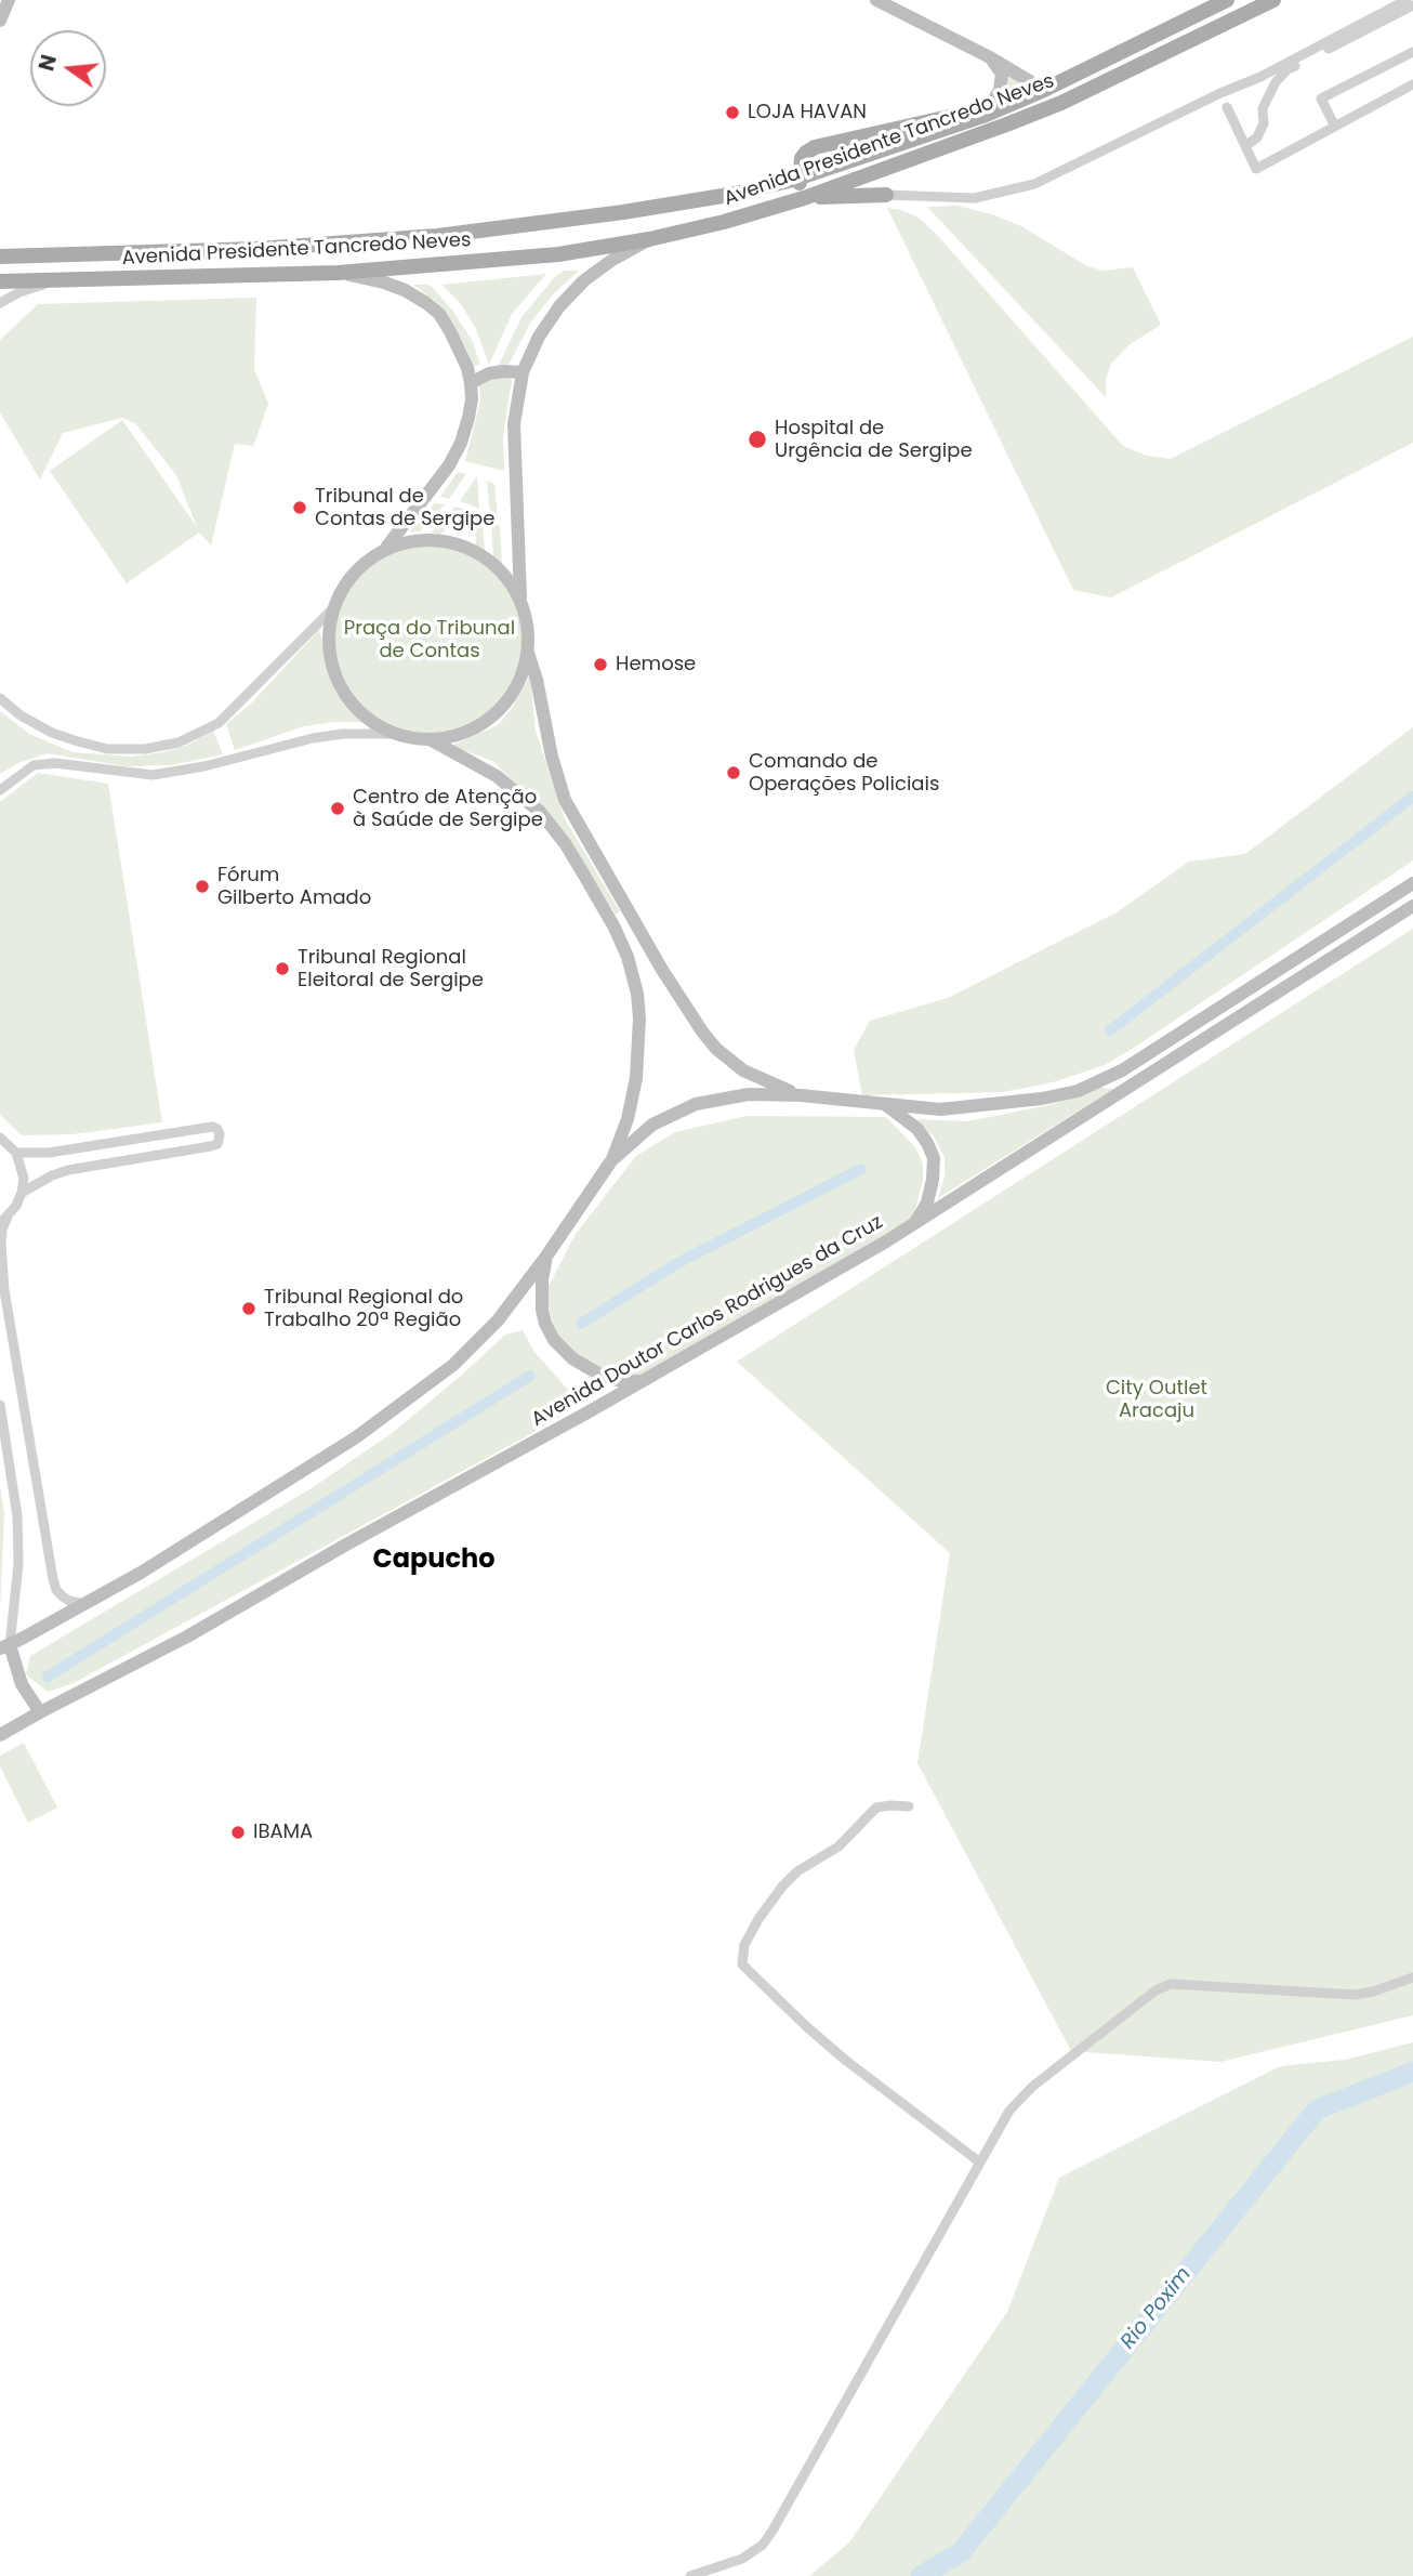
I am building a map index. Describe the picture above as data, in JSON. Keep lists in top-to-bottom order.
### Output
{
  "streets": {
    "main road": ["Avenida Presidente Tancredo Neves", "Avenida Doutor Carlos Rodrigues da Cruz"]
  },
  "districts": ["Capucho"],
  "water": ["Rio Poxim"],
  "parks": ["Praça do Tribunal de Contas", "City Outlet Aracaju"],
  "places": [
    "LOJA HAVAN",
    "Hospital de Urgência de Sergipe",
    "Tribunal de Contas de Sergipe",
    "Hemose",
    "Comando de Operações Policiais",
    "Centro de Atenção à Saúde de Sergipe",
    "Fórum Gilberto Amado",
    "Tribunal Regional Eleitoral de Sergipe",
    "Tribunal Regional do Trabalho 20ª Região",
    "IBAMA"
  ],
  "north": "left"
}
